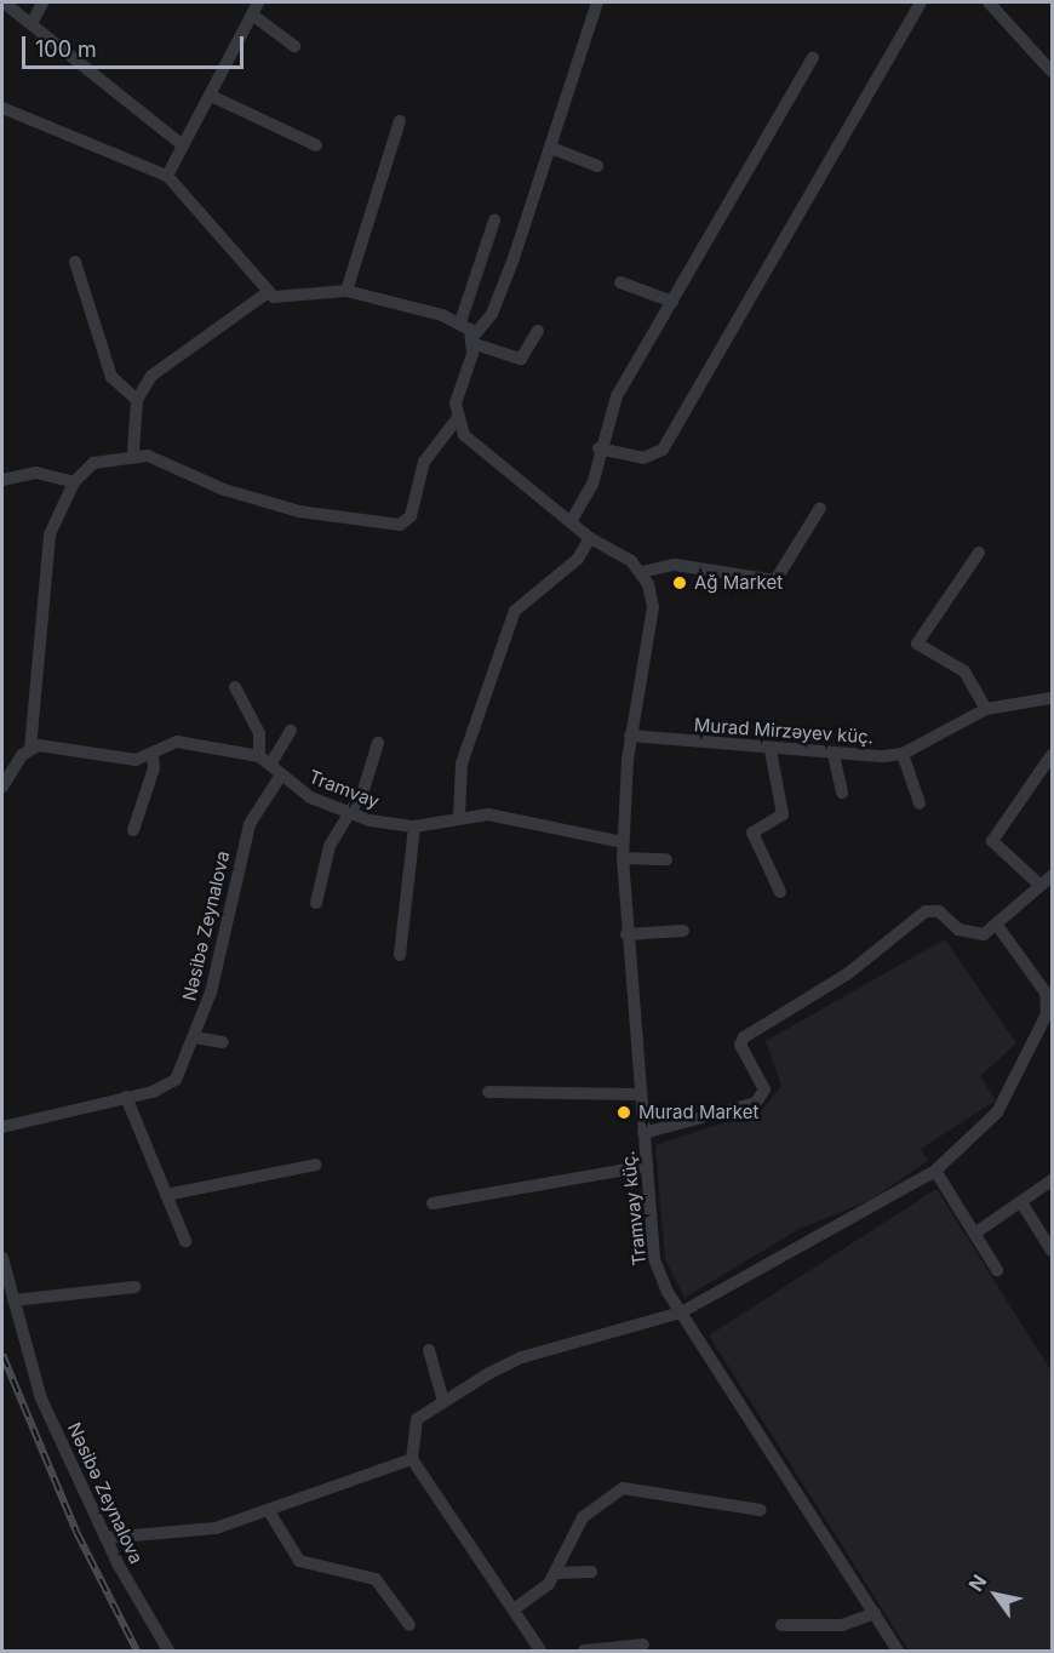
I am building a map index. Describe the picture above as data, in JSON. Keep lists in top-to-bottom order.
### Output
{
  "streets": {
    "street": [
      "Murad Mirzəyev küç.",
      "Tramvay",
      "Nəsibə Zeynalova",
      "Tramvay küç."
    ]
  },
  "crossings": [
    ["Murad Mirzəyev küç.", "Tramvay küç."],
    ["Tramvay", "Nəsibə Zeynalova"],
    ["Tramvay", "Tramvay küç."]
  ],
  "places": ["Ağ Market", "Murad Market"],
  "scale_bar": "100 m",
  "north": "top left"
}
